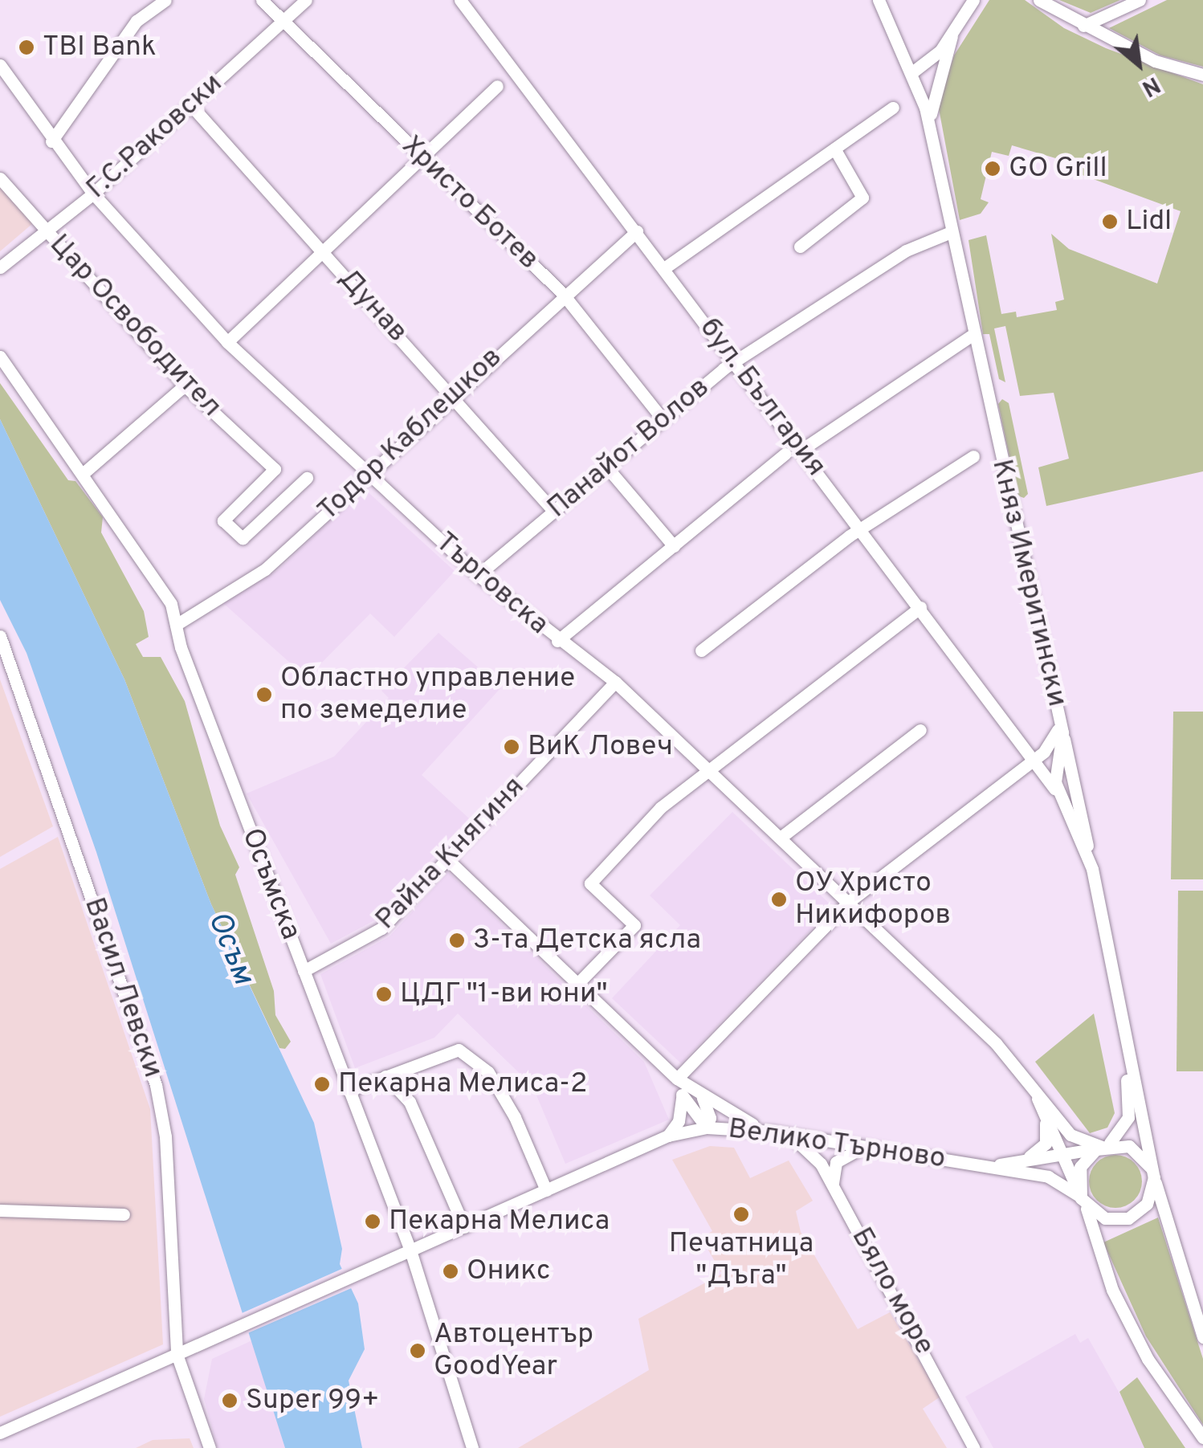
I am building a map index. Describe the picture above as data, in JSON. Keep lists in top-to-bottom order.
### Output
{
  "streets": {
    "street": [
      "Г.С.Раковски",
      "Христо Ботев",
      "Дунав",
      "Цар Освободител",
      "бул. България",
      "Тодор Каблешков",
      "Панайот Волов",
      "Княз Имеритински",
      "Търговска",
      "Райна Княгиня",
      "Осъмска",
      "Васил Левски",
      "Велико Търново",
      "Бяло море"
    ]
  },
  "crossings": [
    ["Г.С.Раковски", "Христо Ботев"],
    ["Г.С.Раковски", "Дунав"],
    ["Г.С.Раковски", "Цар Освободител"],
    ["Г.С.Раковски", "Търговска"],
    ["Христо Ботев", "Тодор Каблешков"],
    ["Христо Ботев", "Панайот Волов"],
    ["Дунав", "Тодор Каблешков"],
    ["Дунав", "Панайот Волов"],
    ["бул. България", "Тодор Каблешков"],
    ["бул. България", "Панайот Волов"],
    ["бул. България", "Княз Имеритински"],
    ["Тодор Каблешков", "Търговска"],
    ["Тодор Каблешков", "Осъмска"],
    ["Панайот Волов", "Княз Имеритински"],
    ["Панайот Волов", "Търговска"],
    ["Княз Имеритински", "Велико Търново"],
    ["Търговска", "Райна Княгиня"],
    ["Райна Княгиня", "Осъмска"],
    ["Осъмска", "Велико Търново"],
    ["Васил Левски", "Велико Търново"]
  ],
  "water": ["Осъм"],
  "places": [
    "TBI Bank",
    "GO Grill",
    "Lidl",
    "Областно управление по земеделие",
    "ВиК Ловеч",
    "ОУ Христо Никифоров",
    "3-та Детска ясла",
    "ЦДГ \"1-ви юни\"",
    "Пекарна Мелиса-2",
    "Печатница \"Дъга\"",
    "Пекарна Мелиса",
    "Оникс",
    "Автоцентър GoodYear",
    "Super 99+"
  ],
  "north": "bottom right"
}
